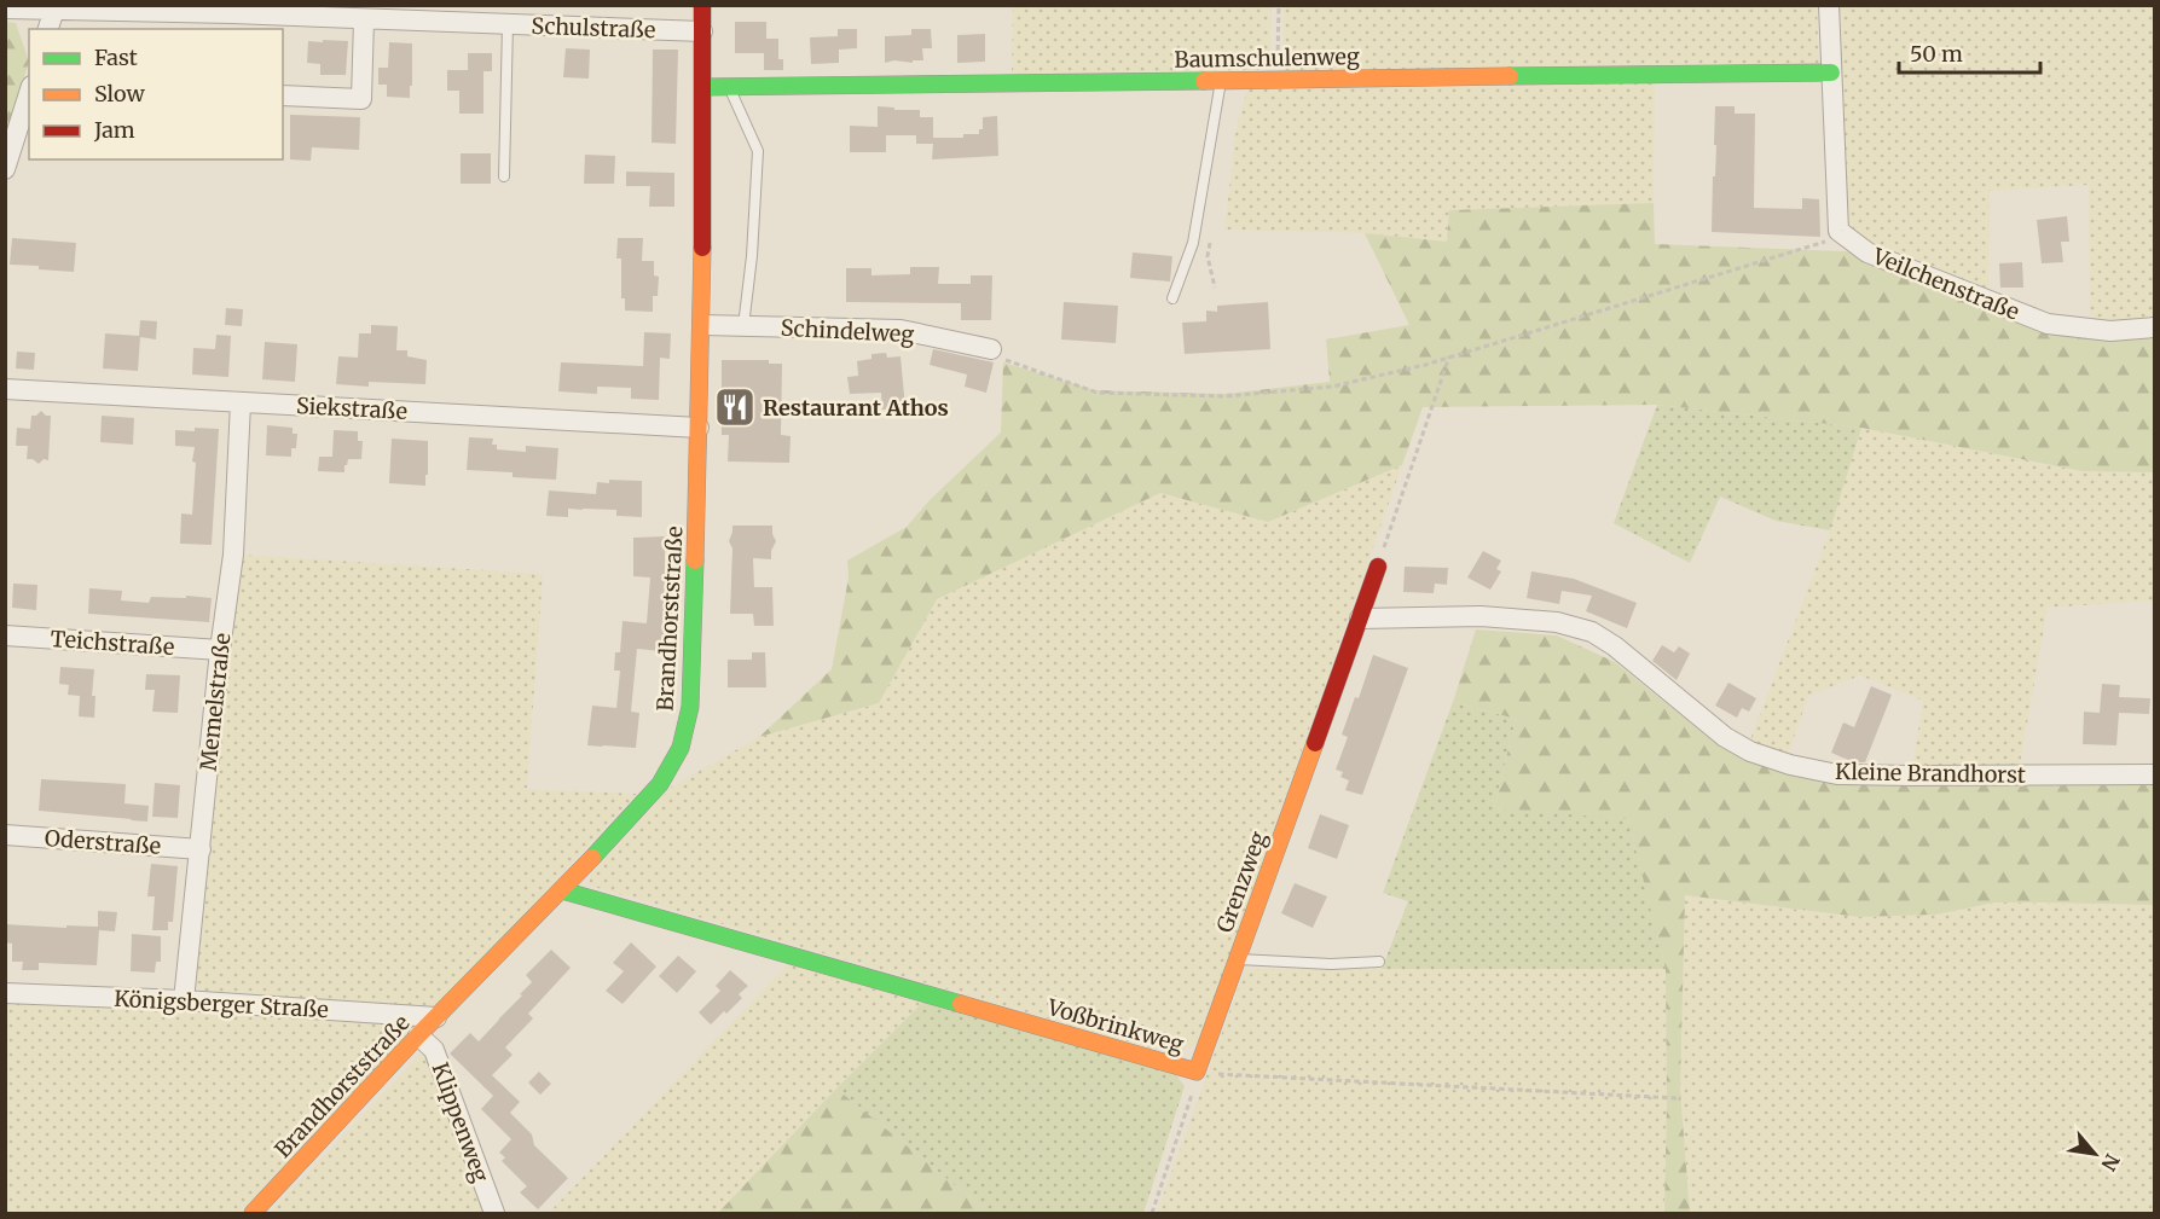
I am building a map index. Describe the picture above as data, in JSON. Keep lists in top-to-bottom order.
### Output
{
  "streets": {
    "street": [
      "Schulstraße",
      "Baumschulenweg",
      "Veilchenstraße",
      "Schindelweg",
      "Siekstraße",
      "Brandhorststraße",
      "Teichstraße",
      "Memelstraße",
      "Kleine Brandhorst",
      "Oderstraße",
      "Grenzweg",
      "Königsberger Straße",
      "Voßbrinkweg",
      "Klippenweg"
    ]
  },
  "crossings": [
    ["Schulstraße", "Brandhorststraße"],
    ["Baumschulenweg", "Brandhorststraße"],
    ["Schindelweg", "Brandhorststraße"],
    ["Siekstraße", "Brandhorststraße"],
    ["Siekstraße", "Memelstraße"],
    ["Brandhorststraße", "Königsberger Straße"],
    ["Brandhorststraße", "Voßbrinkweg"],
    ["Brandhorststraße", "Klippenweg"],
    ["Teichstraße", "Memelstraße"],
    ["Memelstraße", "Oderstraße"],
    ["Memelstraße", "Königsberger Straße"],
    ["Kleine Brandhorst", "Grenzweg"],
    ["Grenzweg", "Voßbrinkweg"]
  ],
  "places": {
    "restaurant": ["Restaurant Athos"]
  },
  "legend": ["Fast", "Slow", "Jam"],
  "scale_bar": "50 m",
  "north": "bottom right"
}
